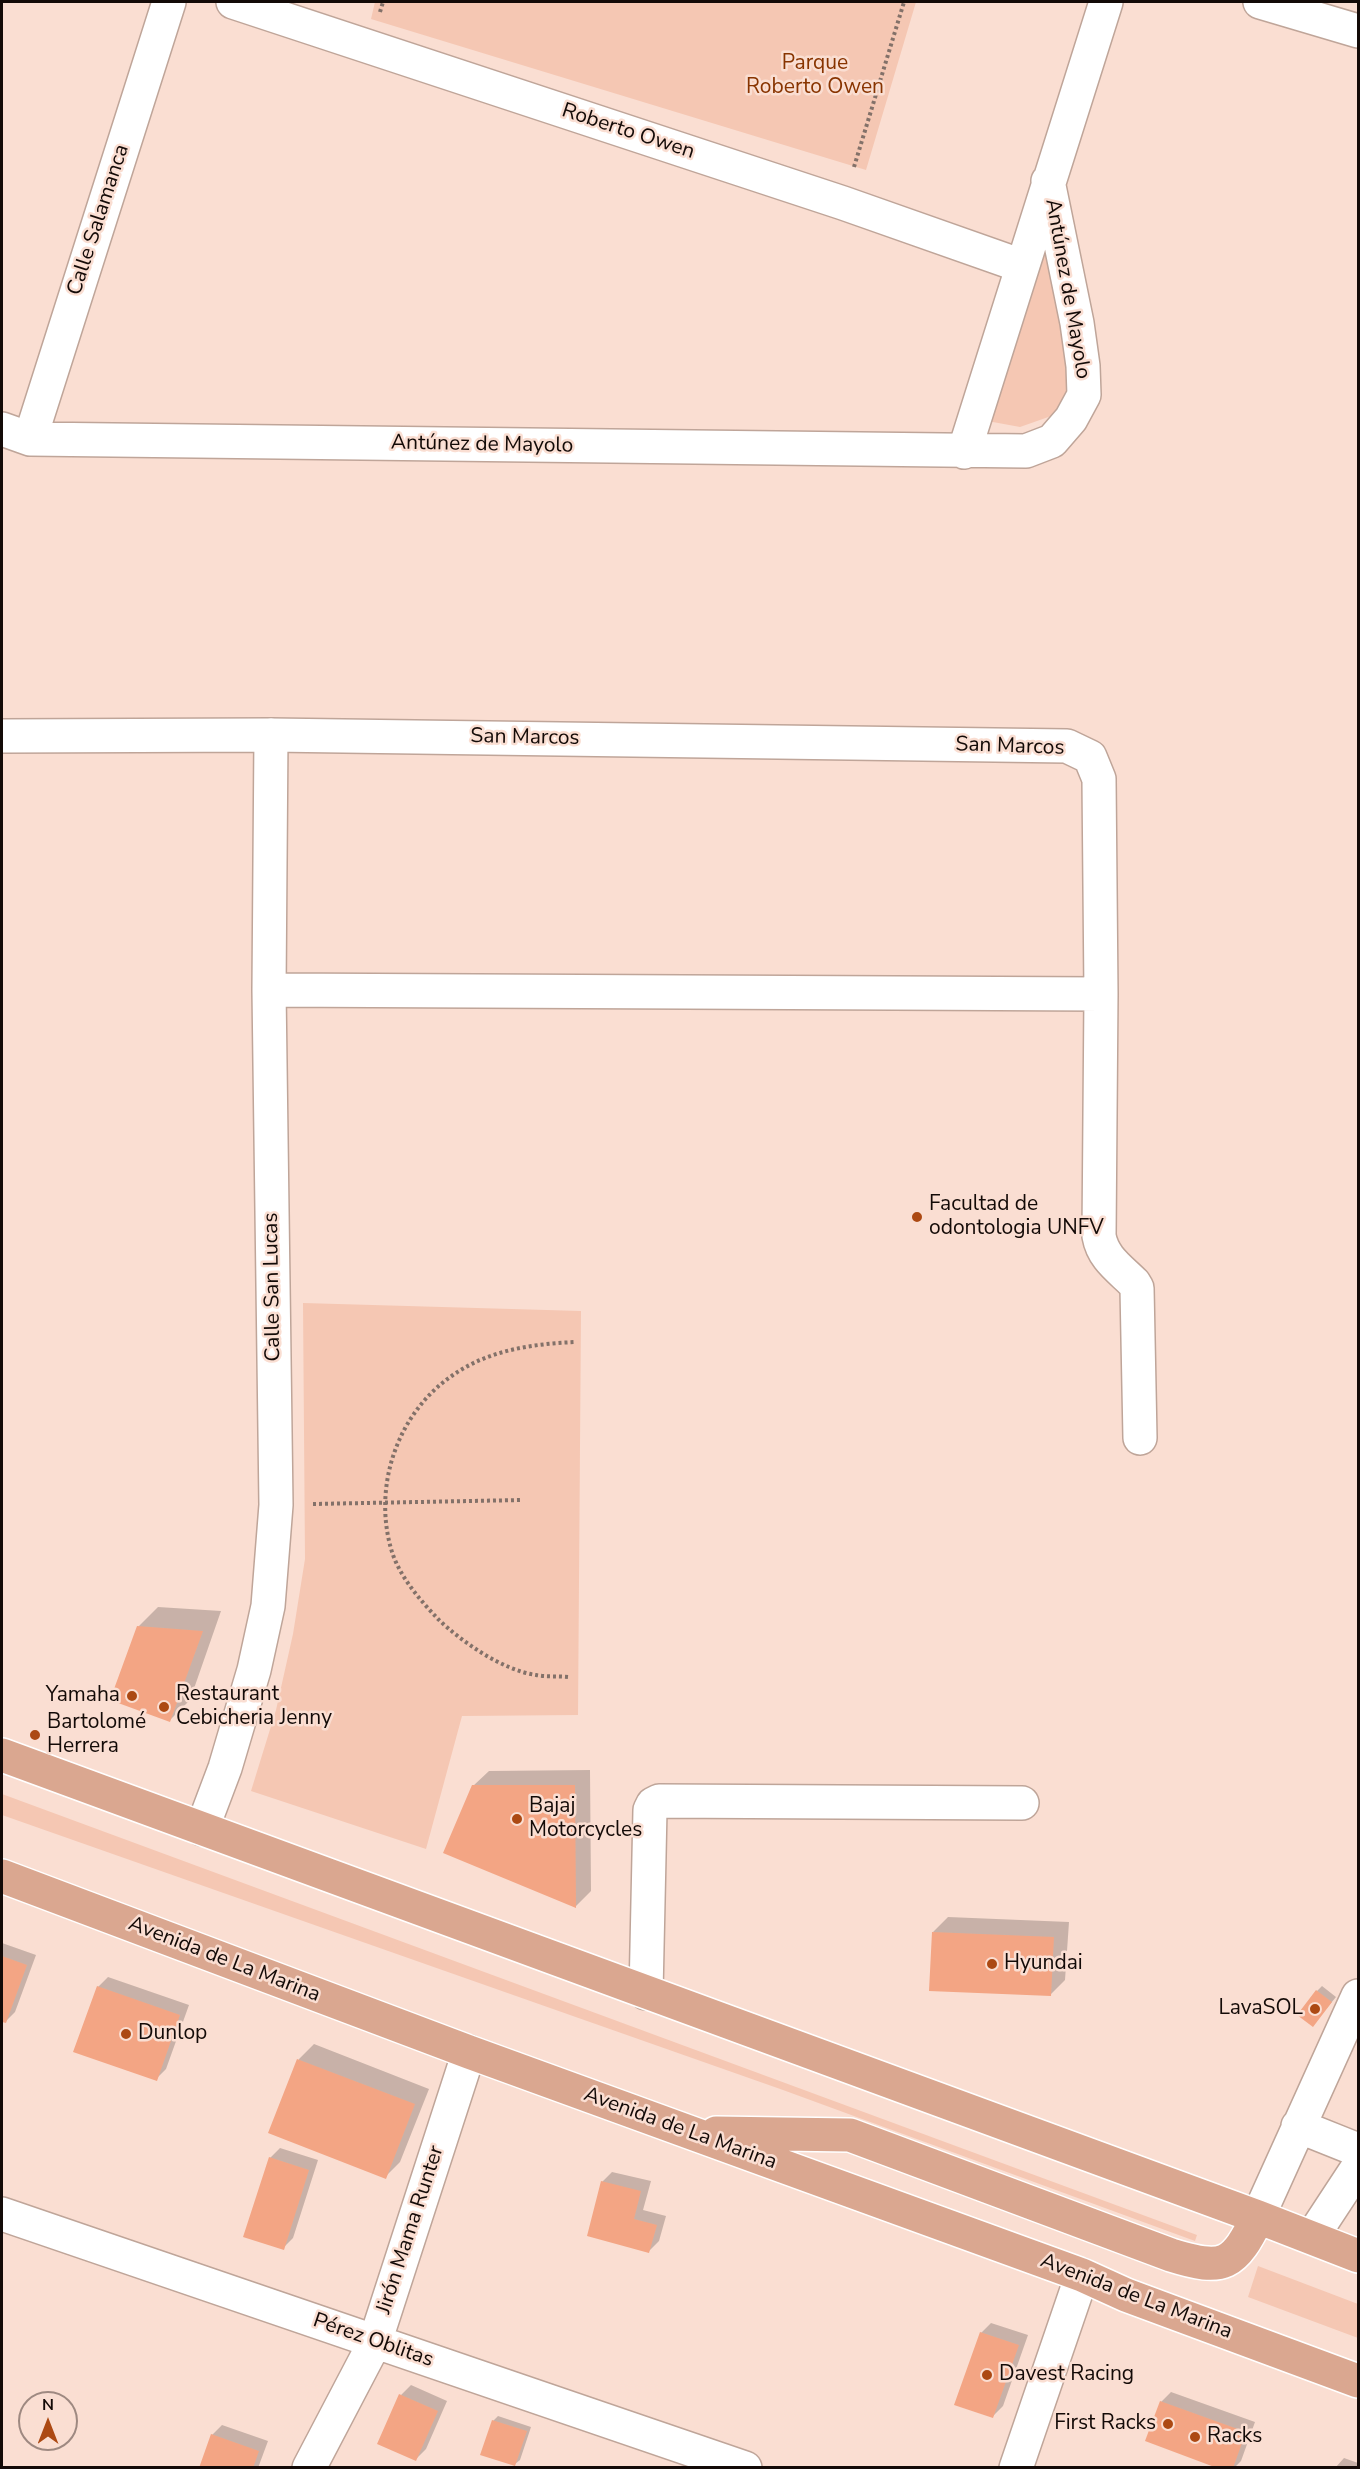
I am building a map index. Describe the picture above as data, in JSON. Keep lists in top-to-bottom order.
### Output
{
  "streets": {
    "main road": ["Avenida de La Marina"],
    "street": [
      "Roberto Owen",
      "Calle Salamanca",
      "Antúnez de Mayolo",
      "San Marcos",
      "Calle San Lucas",
      "Jirón Mama Runter",
      "Pérez Oblitas"
    ]
  },
  "crossings": [
    ["Roberto Owen", "Antúnez de Mayolo"],
    ["Calle Salamanca", "Antúnez de Mayolo"],
    ["San Marcos", "Calle San Lucas"],
    ["Avenida de La Marina", "Jirón Mama Runter"],
    ["Jirón Mama Runter", "Pérez Oblitas"]
  ],
  "parks": ["Parque Roberto Owen"],
  "places": [
    "Facultad de odontologia UNFV",
    "Yamaha",
    "Restaurant Cebicheria Jenny",
    "Bartolomé Herrera",
    "Bajaj Motorcycles",
    "Hyundai",
    "LavaSOL",
    "Dunlop",
    "Davest Racing",
    "First Racks",
    "Racks"
  ],
  "north": "top"
}
